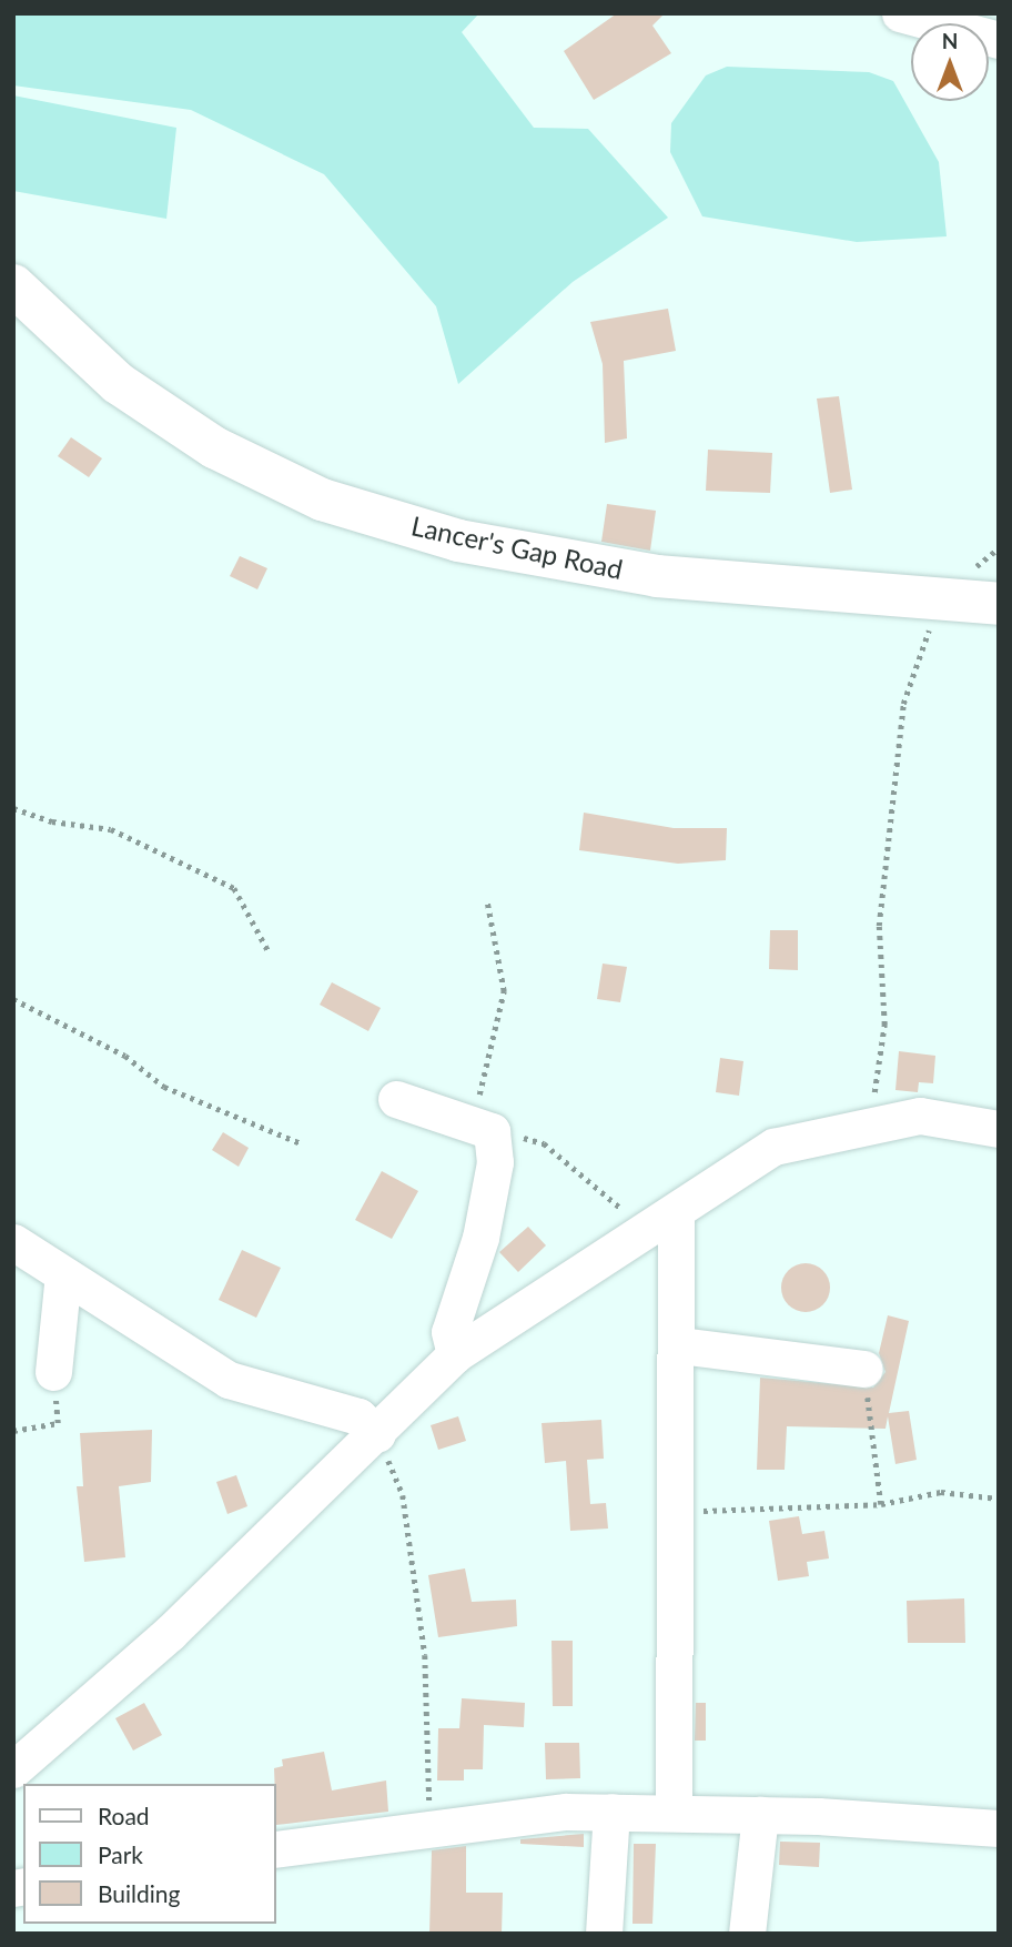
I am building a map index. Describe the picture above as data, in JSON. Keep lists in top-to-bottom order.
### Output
{
  "streets": {
    "main road": ["Lancer's Gap Road"]
  },
  "legend": ["Road", "Park", "Building"],
  "north": "top"
}
